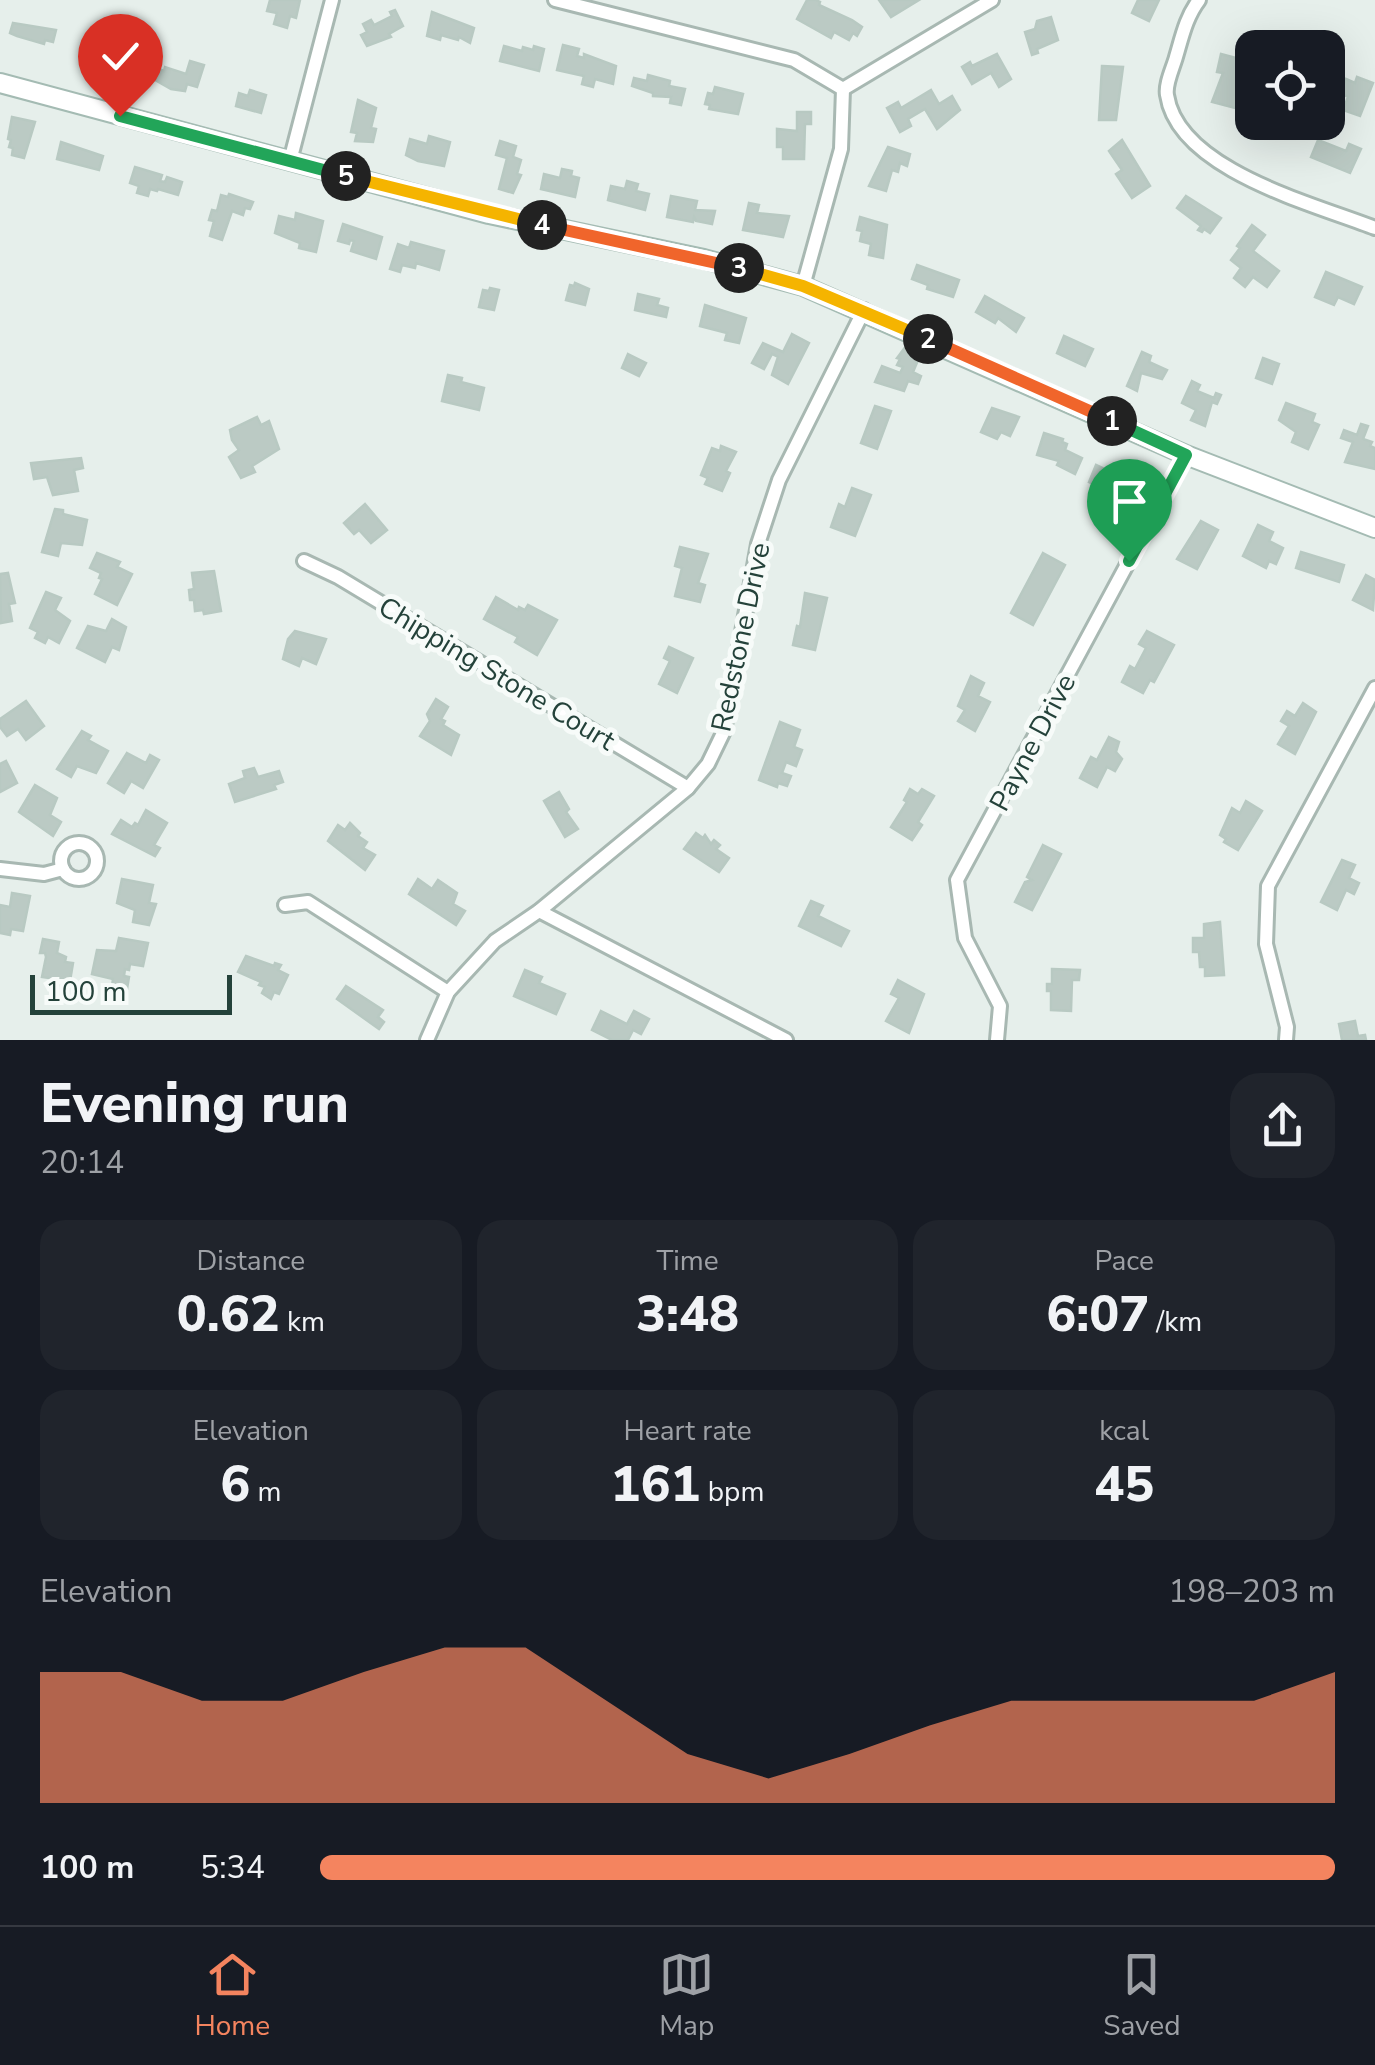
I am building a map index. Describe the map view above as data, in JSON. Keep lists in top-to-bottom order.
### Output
{
  "streets": {
    "street": ["Redstone Drive", "Chipping Stone Court", "Payne Drive"]
  },
  "crossings": [
    ["Redstone Drive", "Chipping Stone Court"]
  ],
  "scale_bar": "100 m",
  "page": {
    "pins": [
      "5",
      "4",
      "3",
      "2",
      "1"
    ],
    "scale": "100 m",
    "heading": ["Evening run", "20:14"],
    "stats": [
      ["Distance", "0.62 km"],
      ["Time", "3:48"],
      ["Pace", "6:07 /km"],
      ["Elevation", "6 m"],
      ["Heart rate", "161 bpm"],
      ["kcal", "45"]
    ],
    "chart": ["Elevation", "198–203 m"],
    "list": [
      {
        "name": "100 m",
        "note": "5:34"
      }
    ],
    "tabs": ["Home", "Map", "Saved"]
  }
}
